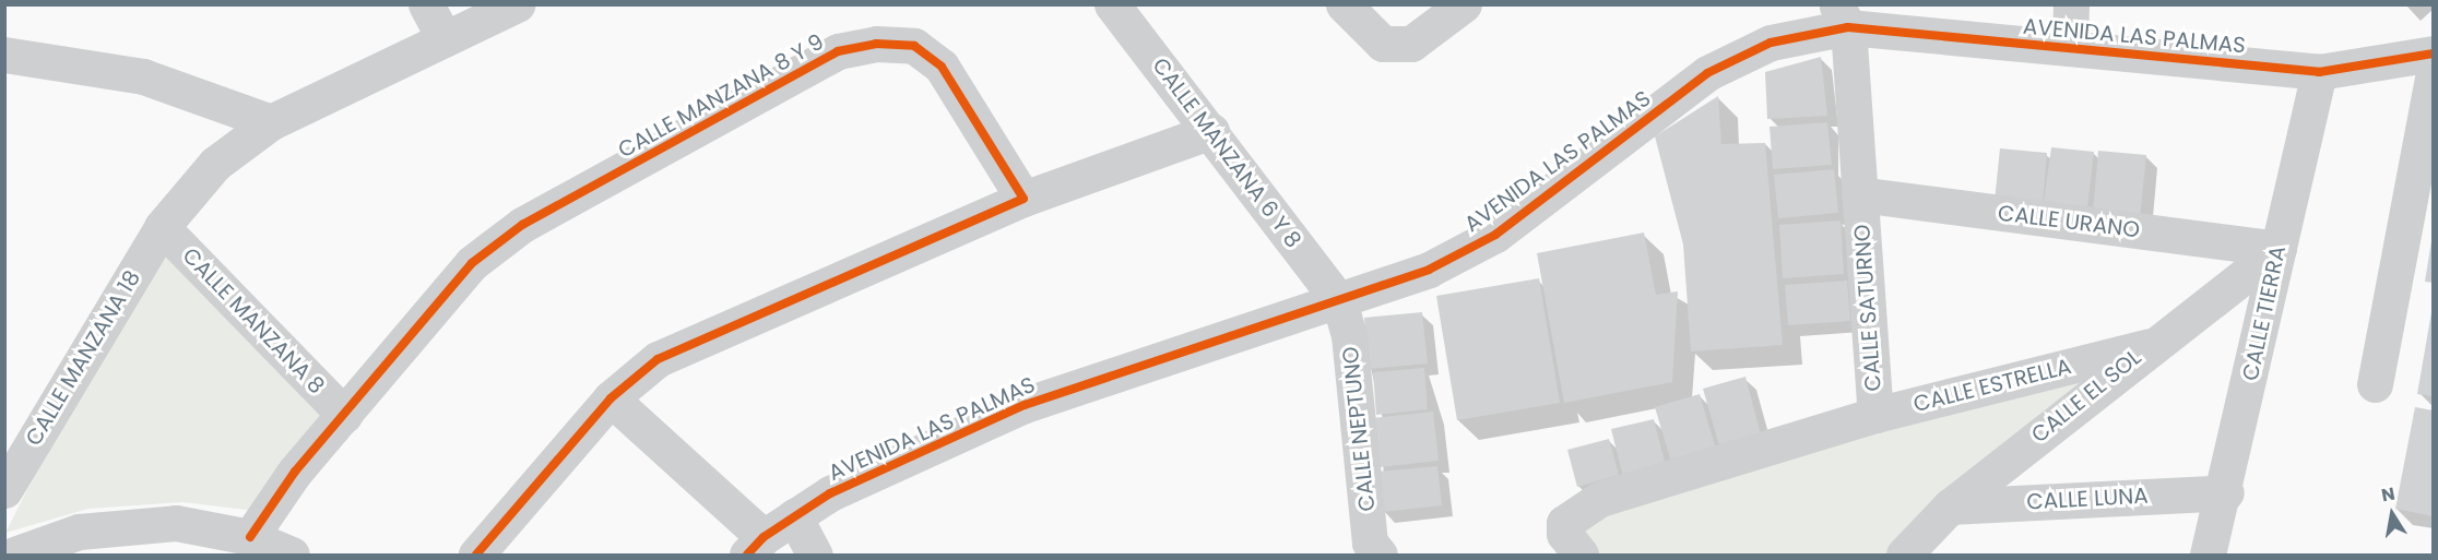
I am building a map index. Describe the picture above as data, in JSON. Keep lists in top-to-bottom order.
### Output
{
  "streets": {
    "street": [
      "AVENIDA LAS PALMAS",
      "CALLE MANZANA 8 Y 9",
      "CALLE MANZANA 6 Y 8",
      "CALLE URANO",
      "CALLE SATURNO",
      "CALLE TIERRA",
      "CALLE MANZANA 8",
      "CALLE MANZANA 18",
      "CALLE ESTRELLA",
      "CALLE EL SOL",
      "CALLE NEPTUNO",
      "CALLE LUNA"
    ]
  },
  "crossings": [
    ["AVENIDA LAS PALMAS", "CALLE MANZANA 6 Y 8"],
    ["AVENIDA LAS PALMAS", "CALLE SATURNO"],
    ["AVENIDA LAS PALMAS", "CALLE TIERRA"],
    ["AVENIDA LAS PALMAS", "CALLE NEPTUNO"],
    ["CALLE MANZANA 8 Y 9", "CALLE MANZANA 8"],
    ["CALLE MANZANA 6 Y 8", "CALLE NEPTUNO"],
    ["CALLE URANO", "CALLE SATURNO"],
    ["CALLE URANO", "CALLE TIERRA"],
    ["CALLE URANO", "CALLE EL SOL"],
    ["CALLE SATURNO", "CALLE ESTRELLA"],
    ["CALLE TIERRA", "CALLE EL SOL"],
    ["CALLE TIERRA", "CALLE LUNA"],
    ["CALLE MANZANA 8", "CALLE MANZANA 18"],
    ["CALLE ESTRELLA", "CALLE EL SOL"],
    ["CALLE EL SOL", "CALLE LUNA"]
  ],
  "north": "top"
}
